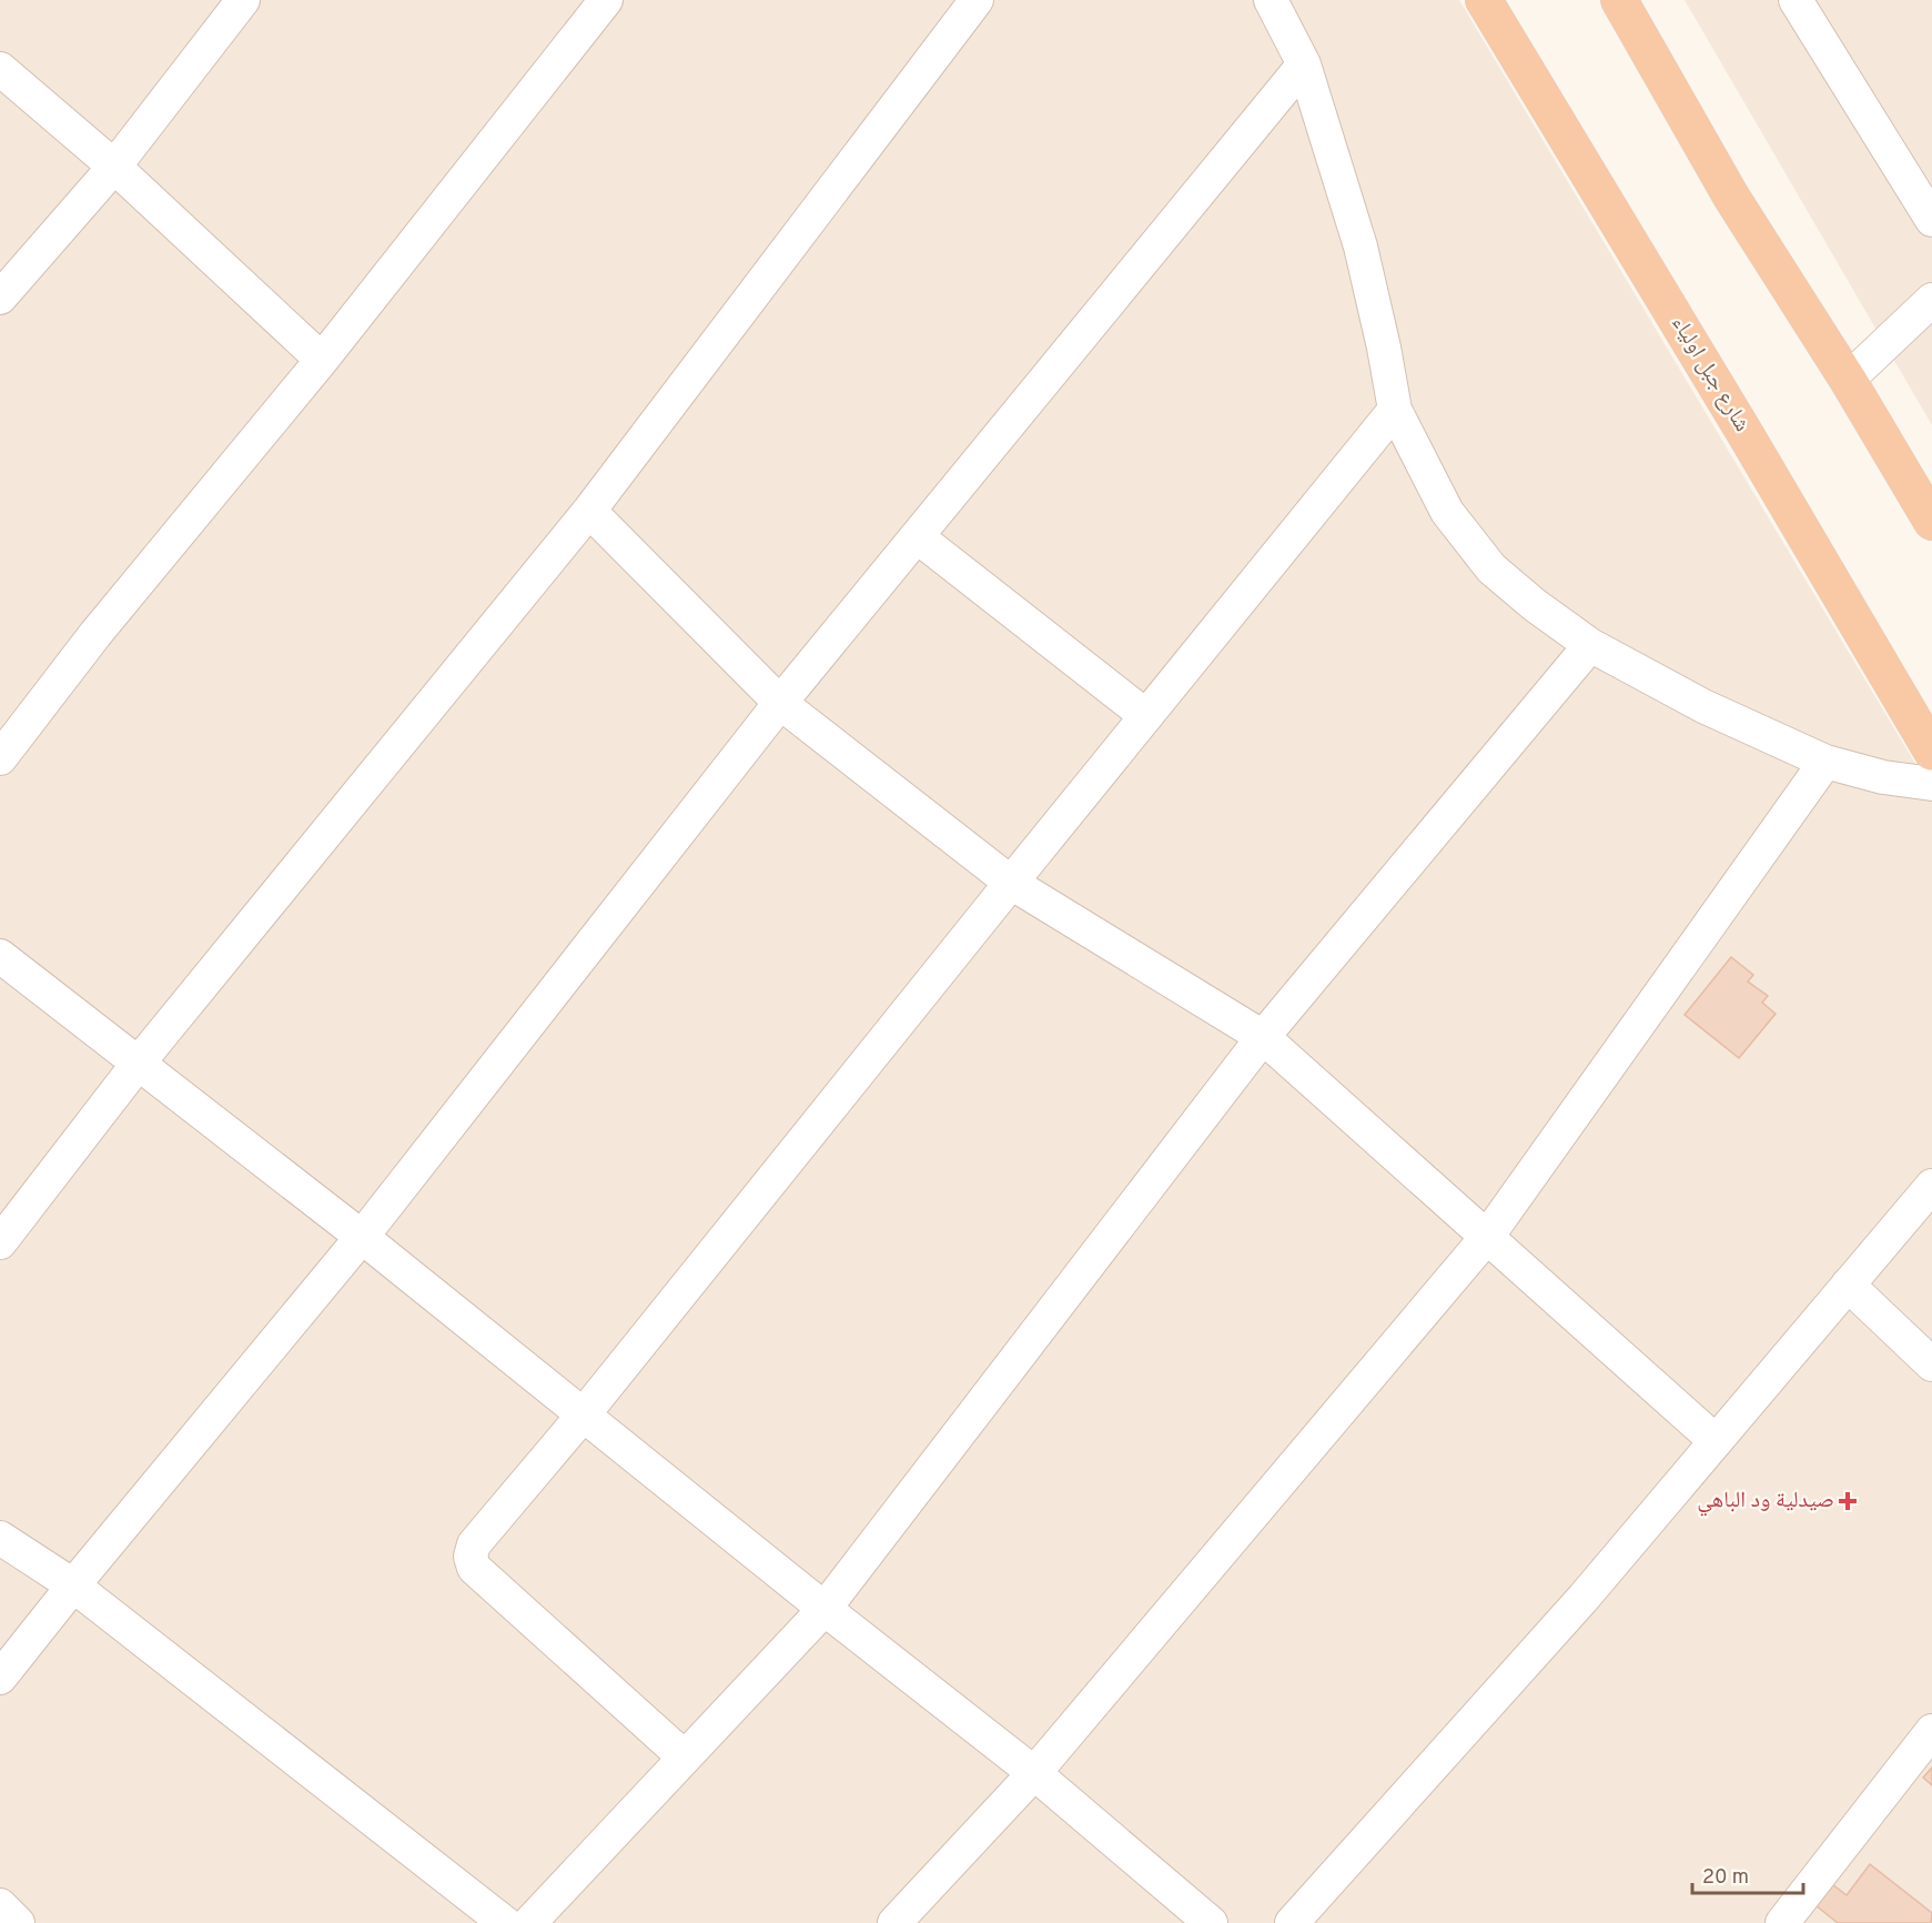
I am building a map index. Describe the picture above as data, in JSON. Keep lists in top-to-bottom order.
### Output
{
  "streets": {
    "highway": ["شارع جبل اولياء"]
  },
  "places": {
    "health": ["صيدلية ود الباهي"]
  },
  "scale_bar": "20 m"
}
